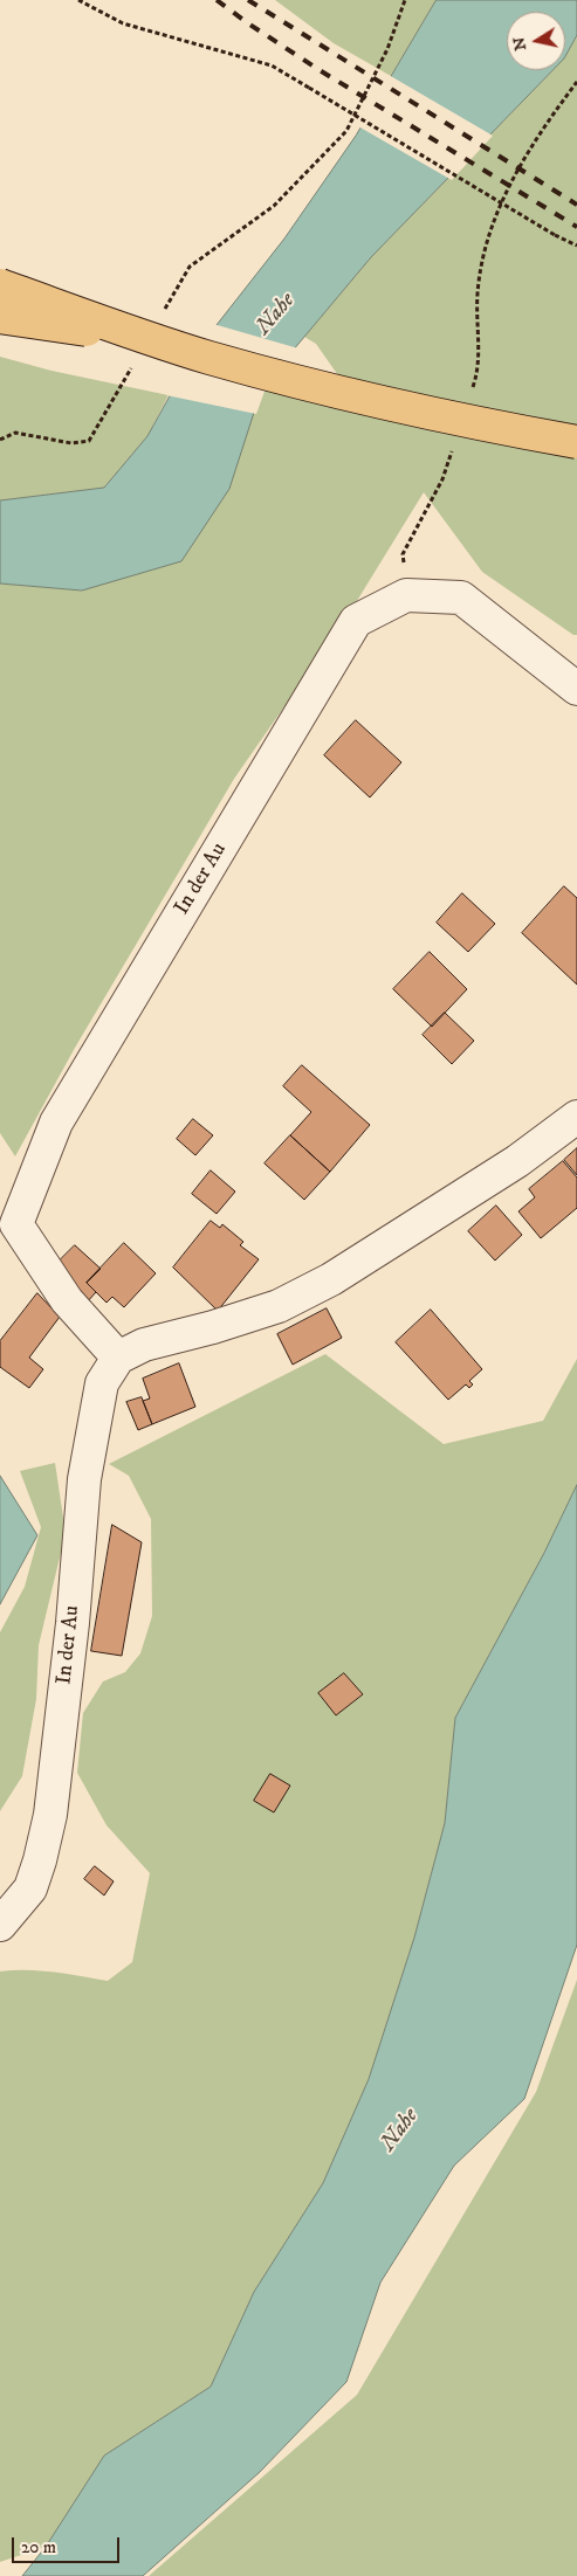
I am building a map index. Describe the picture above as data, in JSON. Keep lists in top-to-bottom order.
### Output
{
  "streets": {
    "street": ["In der Au"]
  },
  "water": ["Nahe"],
  "scale_bar": "20 m",
  "north": "left"
}
